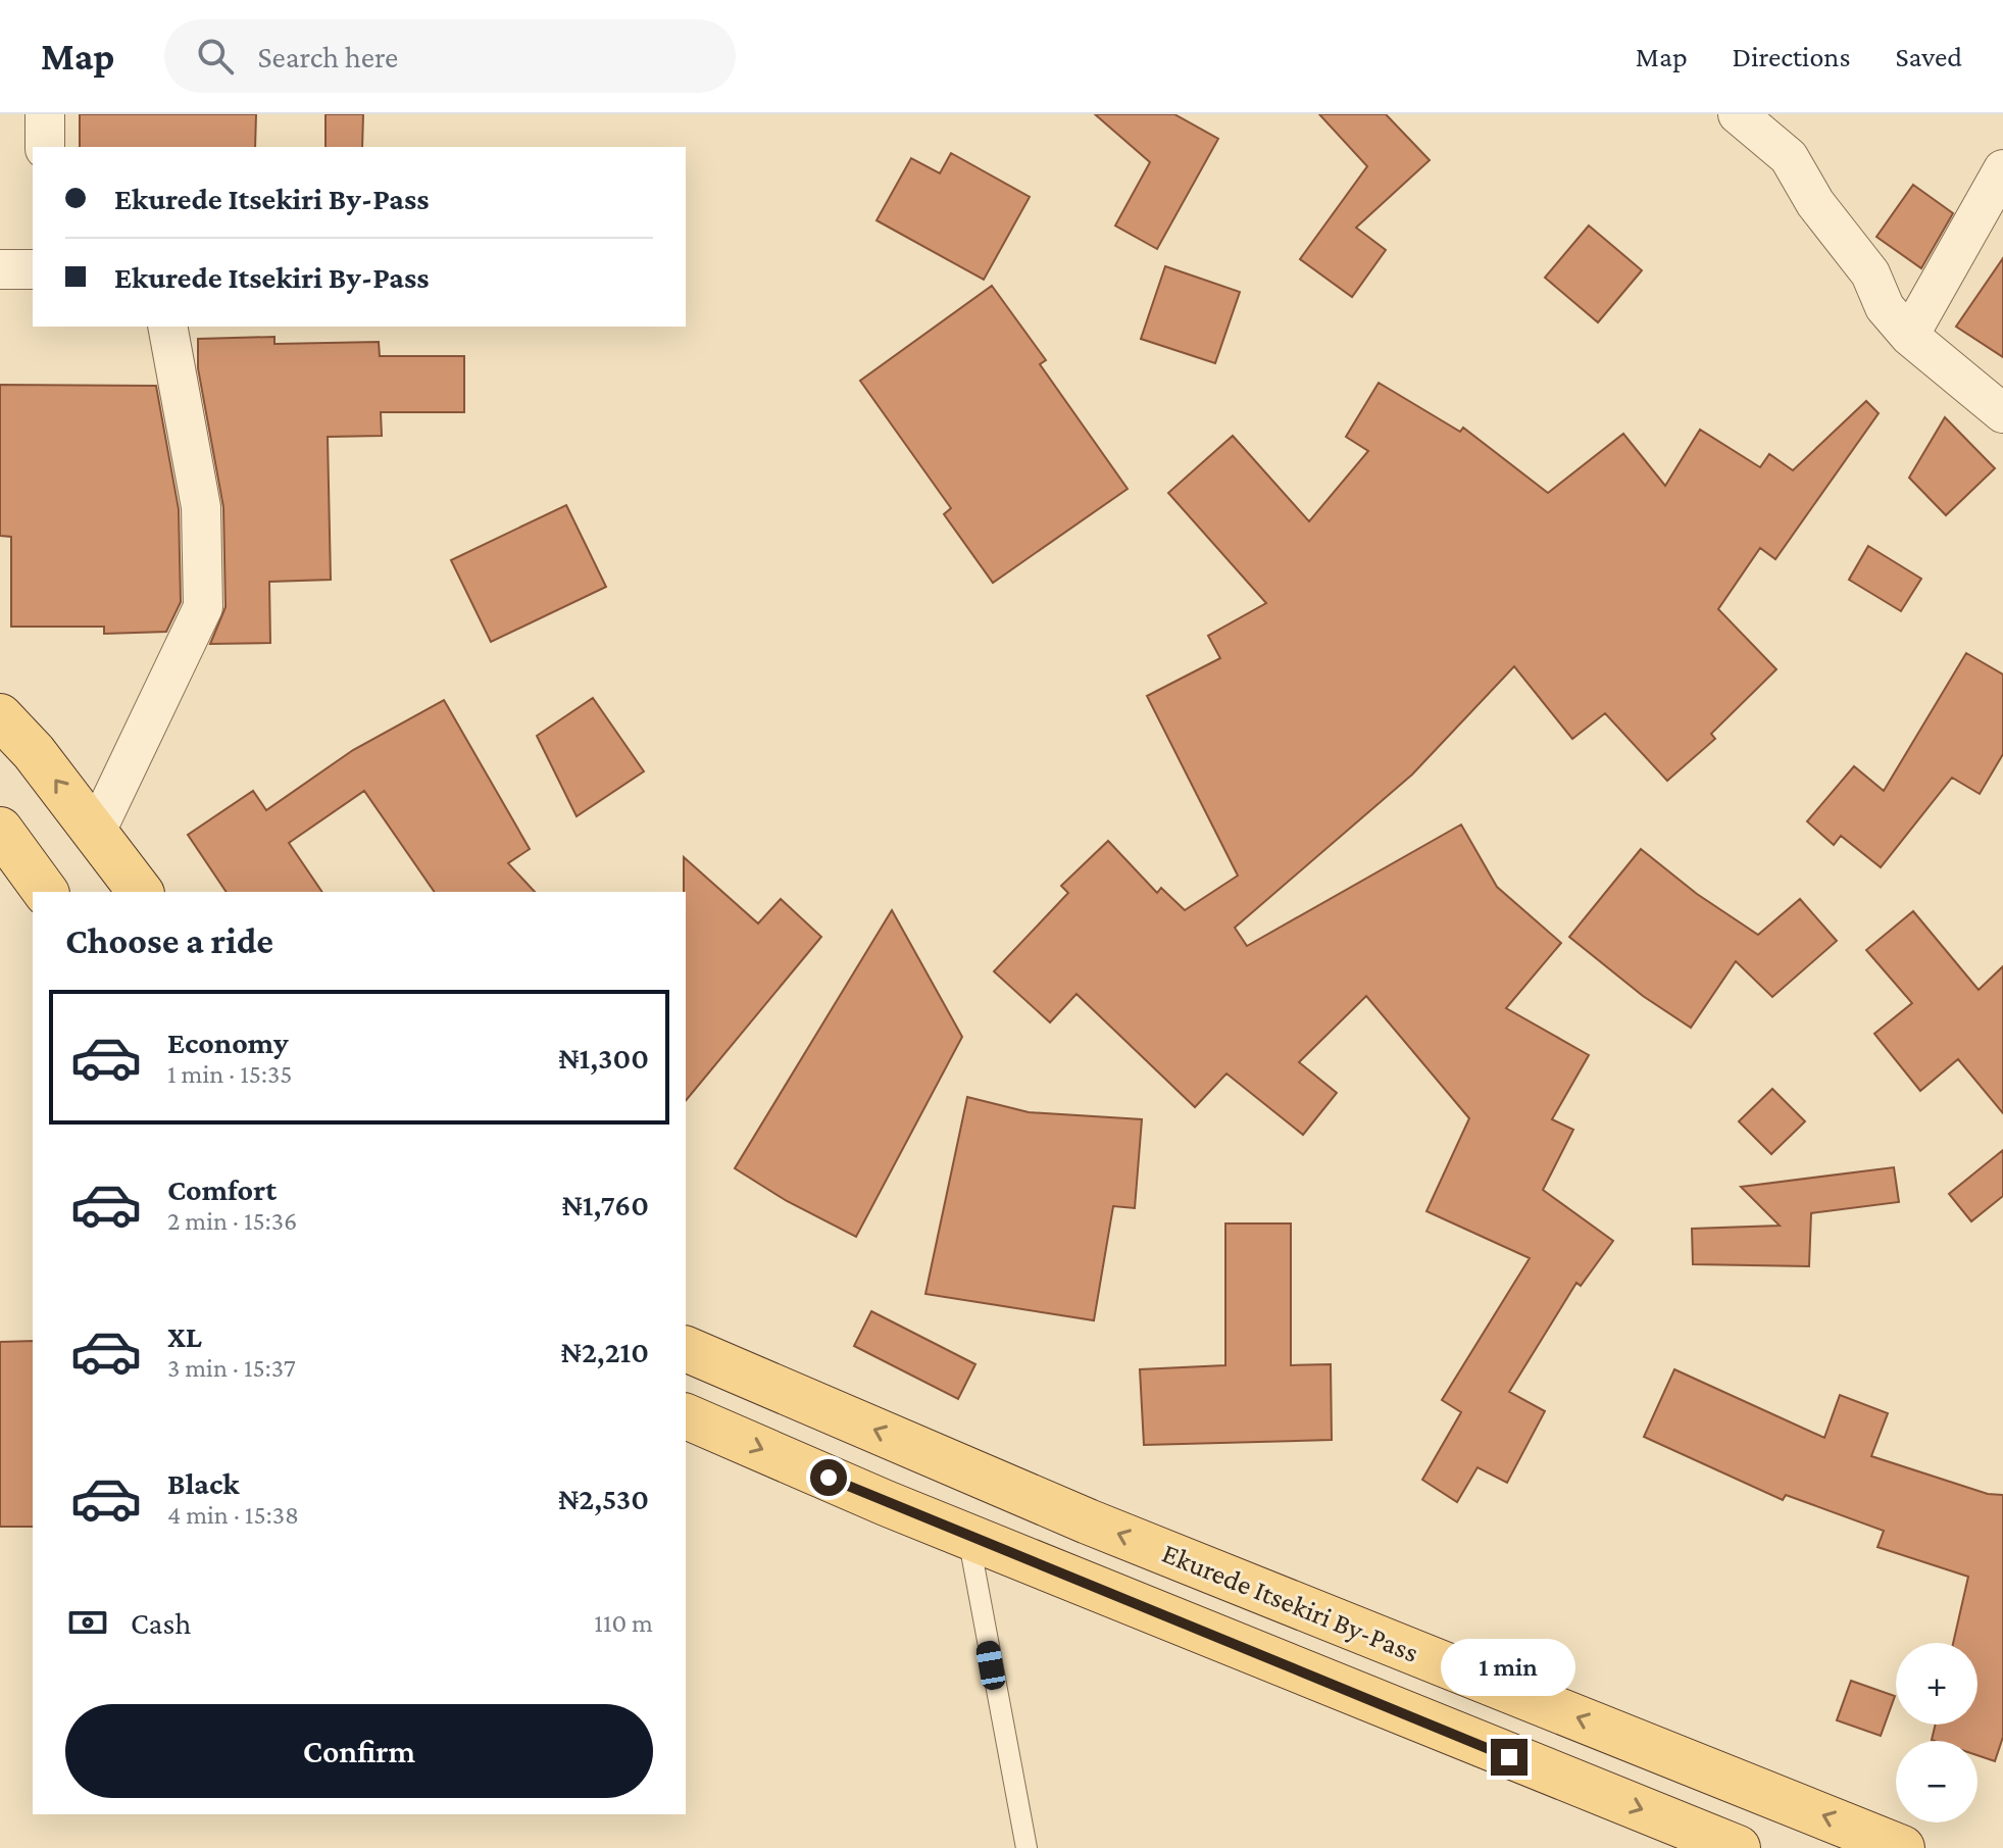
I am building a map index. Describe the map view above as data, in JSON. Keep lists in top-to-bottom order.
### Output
{
  "streets": {
    "main road": ["Ekurede Itsekiri By-Pass"]
  },
  "page": {
    "header": "Map",
    "search": "Search here",
    "nav": ["Map", "Directions", "Saved"],
    "banner": ["Ekurede Itsekiri By-Pass", "Ekurede Itsekiri By-Pass"],
    "heading": "Choose a ride",
    "list": [
      {
        "name": "Economy",
        "note": "1 min · 15:35",
        "value": "₦1,300"
      },
      {
        "name": "Comfort",
        "note": "2 min · 15:36",
        "value": "₦1,760"
      },
      {
        "name": "XL",
        "note": "3 min · 15:37",
        "value": "₦2,210"
      },
      {
        "name": "Black",
        "note": "4 min · 15:38",
        "value": "₦2,530"
      }
    ],
    "pay": ["Cash", "110 m"],
    "bubble": "1 min",
    "map_buttons": ["+", "−"],
    "buttons": "Confirm"
  }
}
